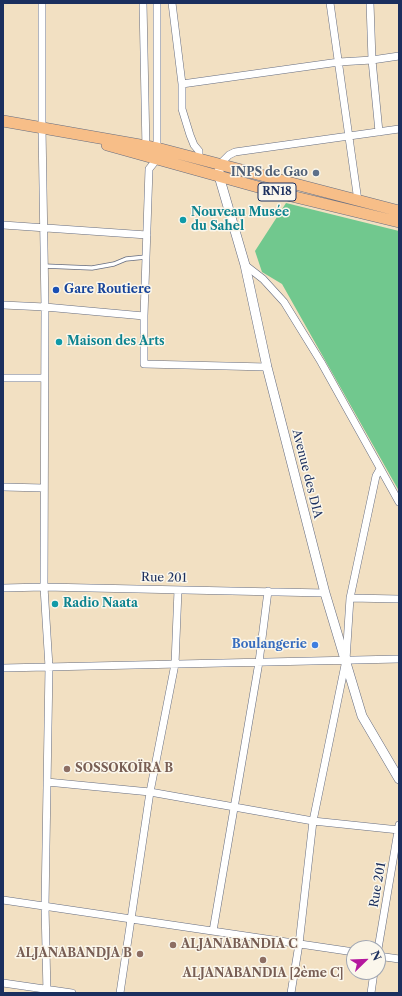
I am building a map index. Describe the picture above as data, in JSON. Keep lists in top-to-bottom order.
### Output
{
  "streets": {
    "main road": ["RN18"],
    "street": ["Avenue des DIA", "Rue 201"]
  },
  "crossings": [
    ["RN18", "Avenue des DIA"],
    ["Avenue des DIA", "Rue 201"]
  ],
  "places": [
    "INPS de Gao",
    "Nouveau Musée du Sahel",
    "Gare Routiere",
    "Maison des Arts",
    "Radio Naata",
    "Boulangerie",
    "SOSSOKOÏRA B",
    "ALJANABANDIA C",
    "ALJANABANDJA B",
    "ALJANABANDIA [2ème C]"
  ],
  "north": "top right"
}
